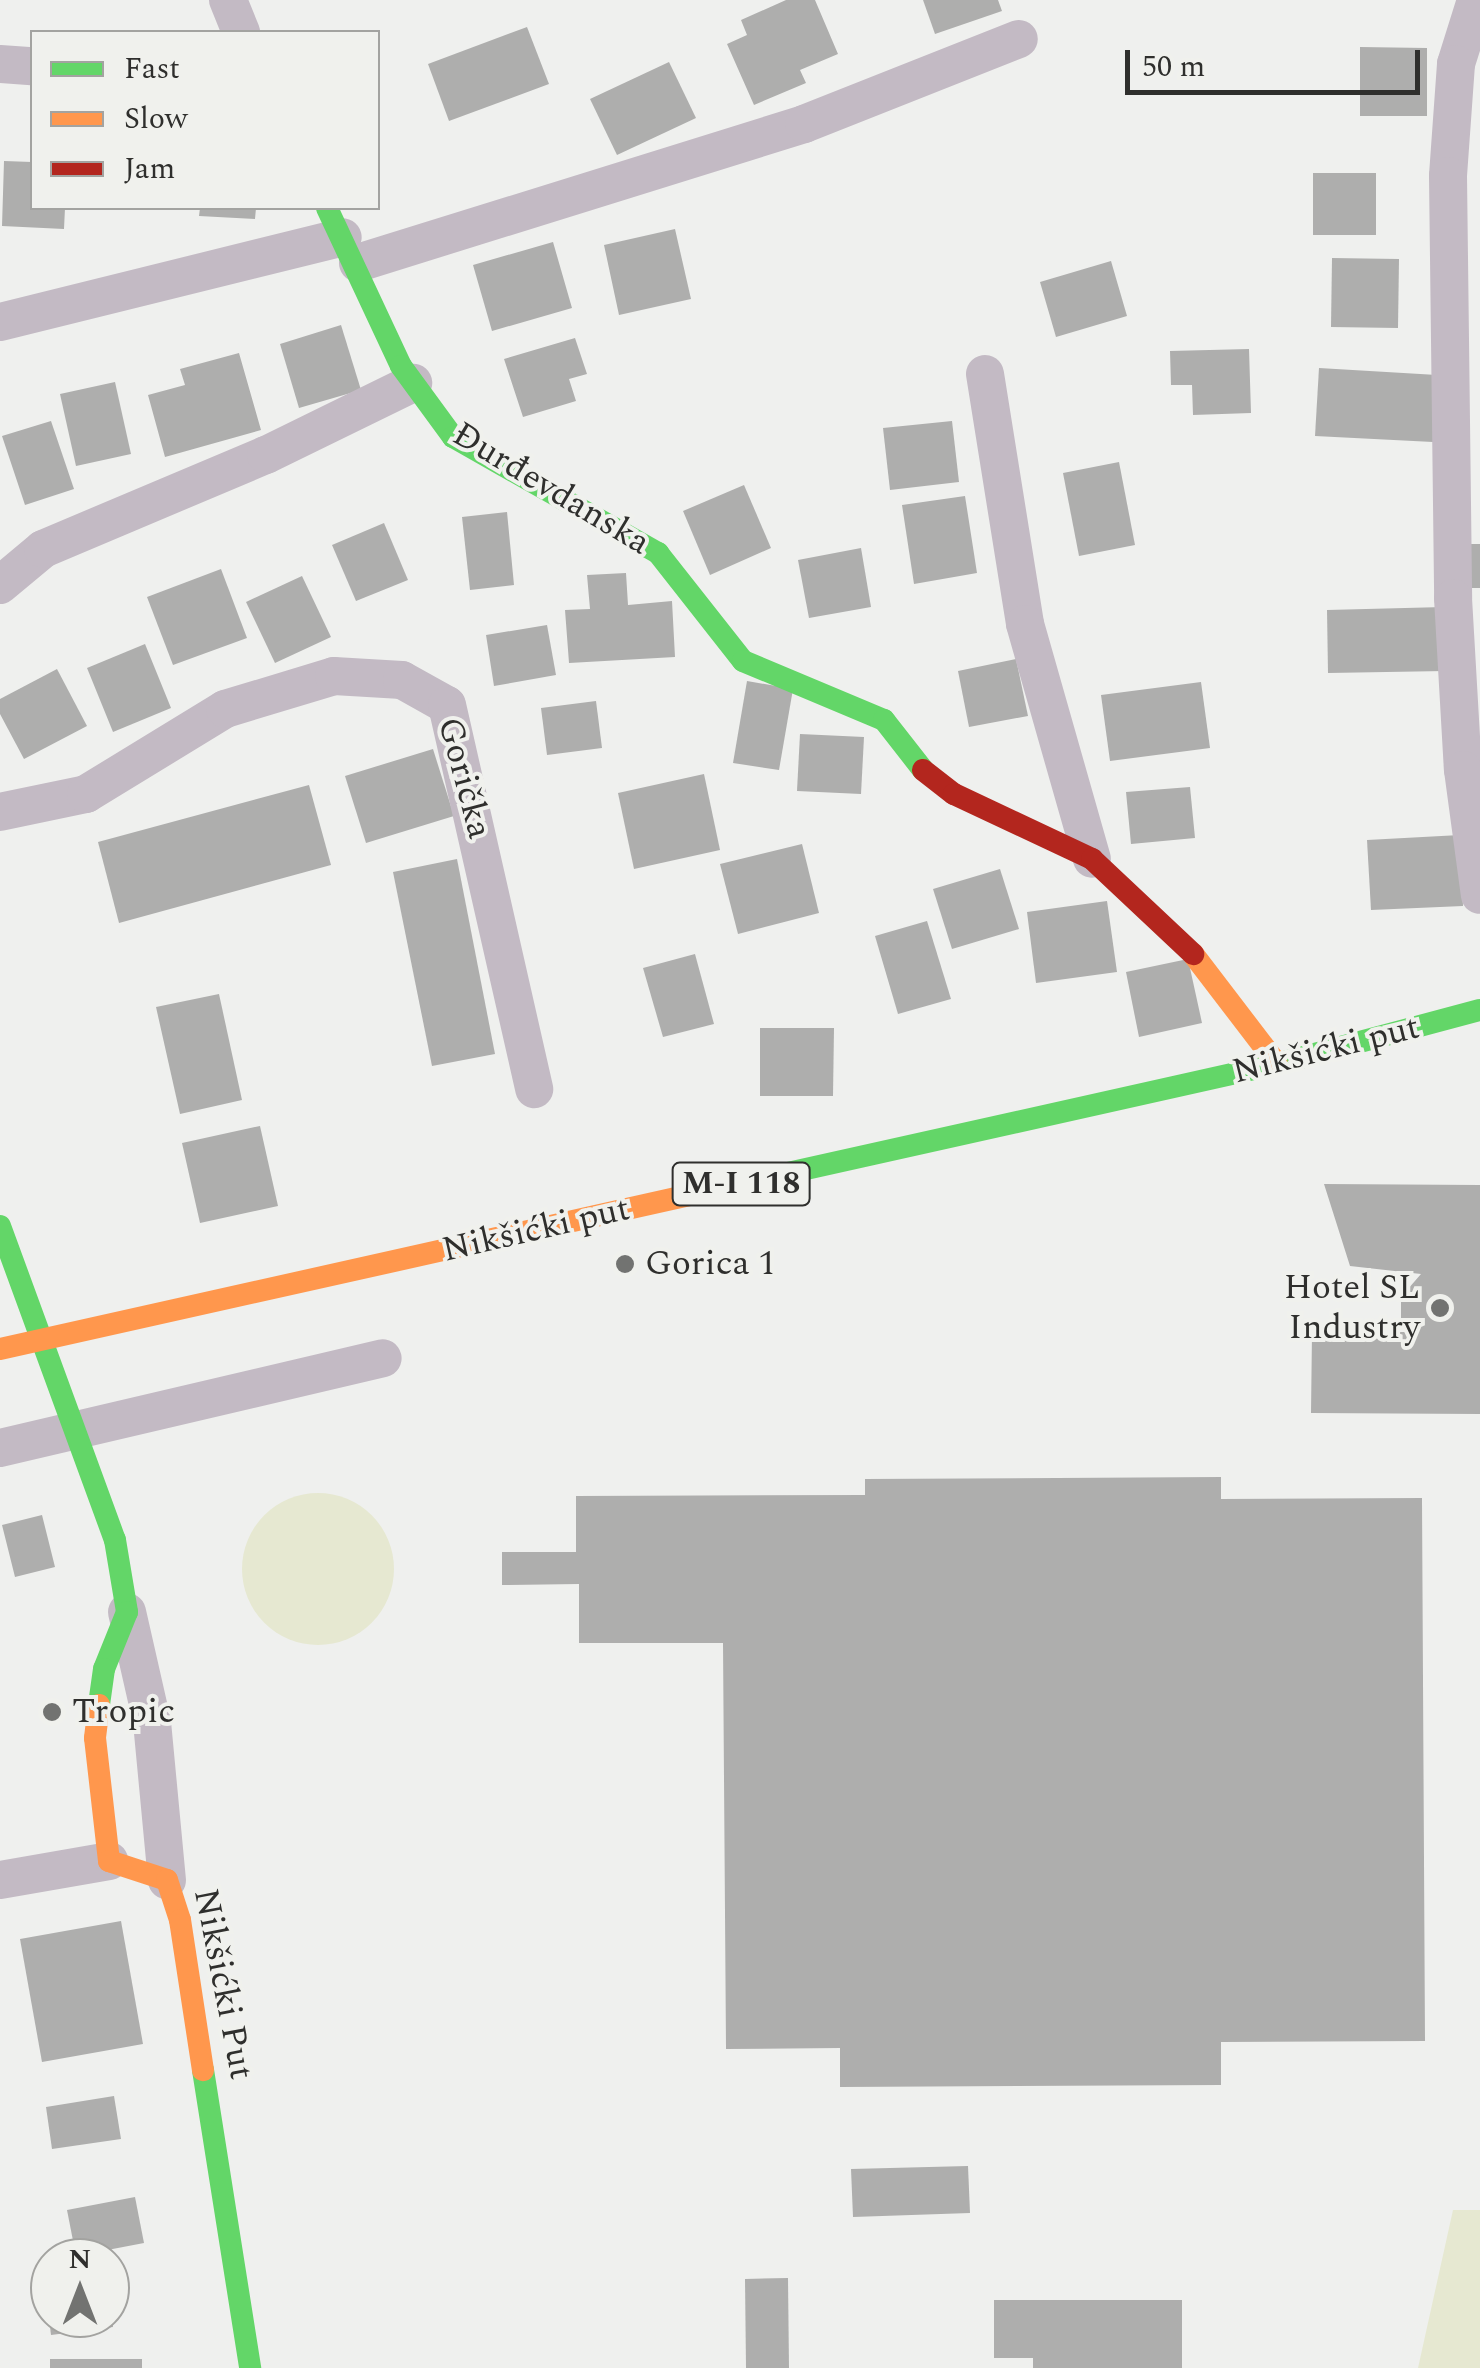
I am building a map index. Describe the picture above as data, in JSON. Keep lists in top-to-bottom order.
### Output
{
  "streets": {
    "street": [
      "Đurđevdanska",
      "Gorička",
      "Nikšićki put",
      "M-I 118",
      "Nikšićki Put"
    ]
  },
  "crossings": [
    ["Đurđevdanska", "Nikšićki put"]
  ],
  "places": ["Gorica 1", "Hotel SL Industry", "Tropic"],
  "legend": ["Fast", "Slow", "Jam"],
  "scale_bar": "50 m",
  "north": "top"
}
